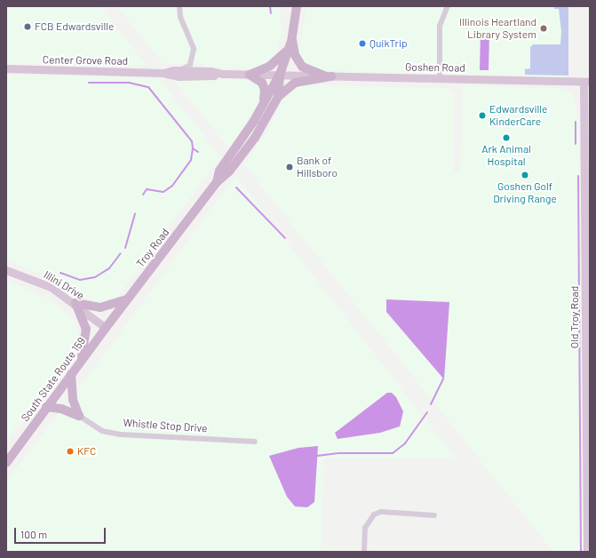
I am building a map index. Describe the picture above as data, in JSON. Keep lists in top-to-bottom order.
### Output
{
  "streets": {
    "main road": ["Troy Road", "South State Route 159", "Whistle Stop Drive"],
    "street": [
      "Center Grove Road",
      "Goshen Road",
      "Illini Drive",
      "Old Troy Road"
    ]
  },
  "crossings": [
    ["Center Grove Road", "Goshen Road"],
    ["Center Grove Road", "Troy Road"],
    ["Goshen Road", "Troy Road"],
    ["Goshen Road", "Old Troy Road"],
    ["Troy Road", "Illini Drive"],
    ["Troy Road", "South State Route 159"],
    ["Illini Drive", "South State Route 159"],
    ["South State Route 159", "Whistle Stop Drive"]
  ],
  "places": [
    "FCB Edwardsville",
    "Illinois Heartland Library System",
    "QuikTrip",
    "Edwardsville KinderCare",
    "Ark Animal Hospital",
    "Bank of Hillsboro",
    "Goshen Golf Driving Range",
    "KFC"
  ],
  "scale_bar": "100 m"
}
